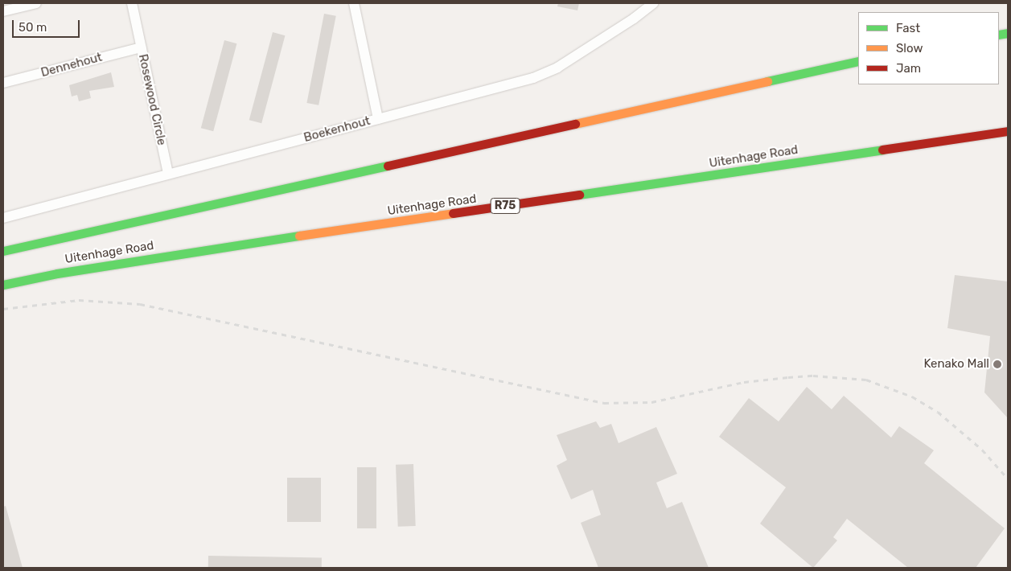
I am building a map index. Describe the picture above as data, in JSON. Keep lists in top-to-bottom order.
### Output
{
  "streets": {
    "main road": ["Uitenhage Road", "R75"],
    "street": ["Dennehout", "Rosewood Circle", "Boekenhout"]
  },
  "crossings": [
    ["Dennehout", "Rosewood Circle"],
    ["Rosewood Circle", "Boekenhout"]
  ],
  "places": ["Kenako Mall"],
  "legend": ["Fast", "Slow", "Jam"],
  "scale_bar": "50 m"
}
